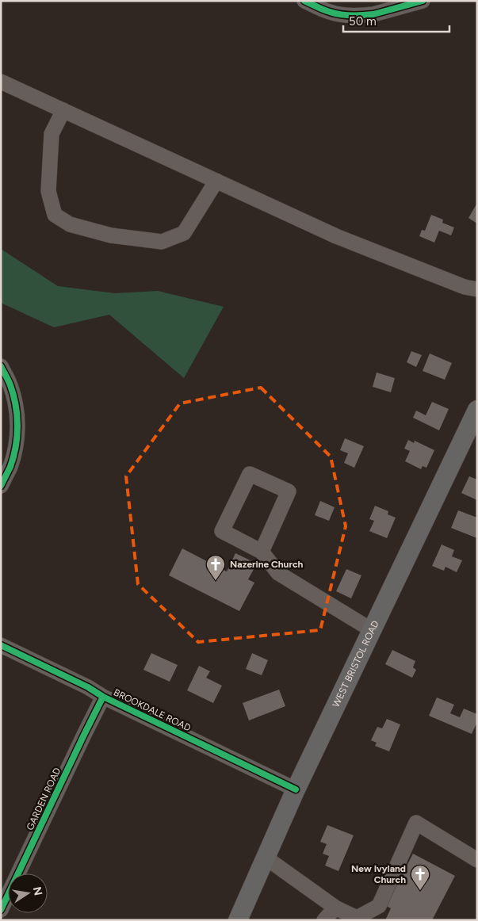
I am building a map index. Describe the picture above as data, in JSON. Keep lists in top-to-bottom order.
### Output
{
  "streets": {
    "main road": ["WEST BRISTOL ROAD"],
    "street": ["BROOKDALE ROAD", "GARDEN ROAD"]
  },
  "crossings": [
    ["WEST BRISTOL ROAD", "BROOKDALE ROAD"],
    ["BROOKDALE ROAD", "GARDEN ROAD"]
  ],
  "places": {
    "church": ["Nazerine Church", "New Ivyland Church"]
  },
  "scale_bar": "50 m",
  "north": "right"
}
